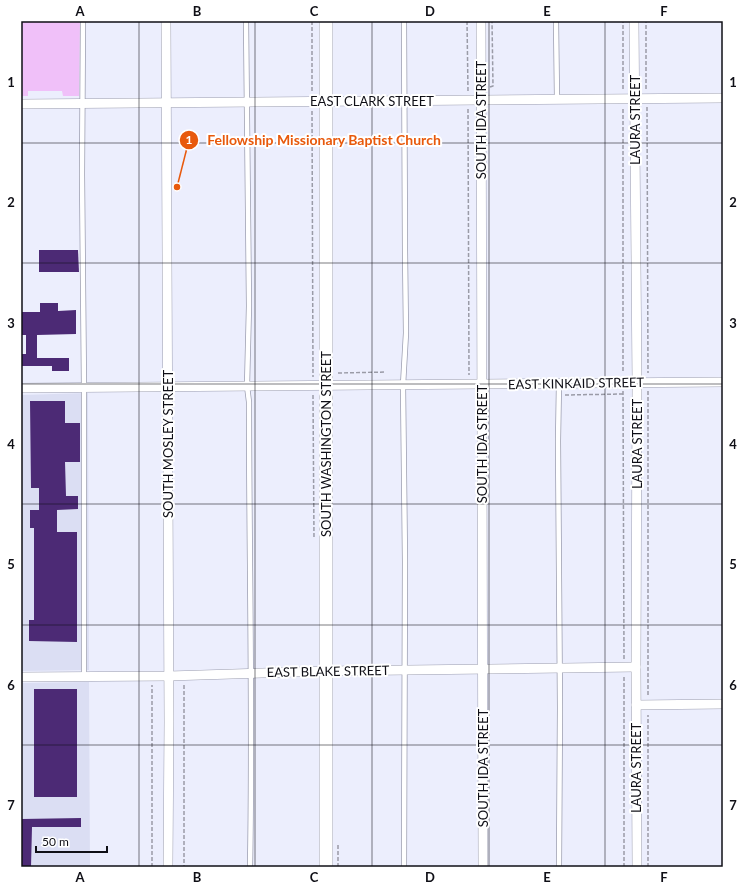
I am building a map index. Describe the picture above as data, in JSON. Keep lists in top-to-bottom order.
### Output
{
  "streets": {
    "street": [
      "EAST CLARK STREET",
      "SOUTH IDA STREET",
      "LAURA STREET",
      "EAST KINKAID STREET",
      "SOUTH MOSLEY STREET",
      "SOUTH WASHINGTON STREET",
      "EAST BLAKE STREET"
    ]
  },
  "crossings": [
    ["EAST CLARK STREET", "SOUTH IDA STREET"],
    ["EAST CLARK STREET", "LAURA STREET"],
    ["EAST CLARK STREET", "SOUTH MOSLEY STREET"],
    ["EAST CLARK STREET", "SOUTH WASHINGTON STREET"],
    ["SOUTH IDA STREET", "EAST KINKAID STREET"],
    ["SOUTH IDA STREET", "EAST BLAKE STREET"],
    ["LAURA STREET", "EAST KINKAID STREET"],
    ["LAURA STREET", "EAST BLAKE STREET"],
    ["EAST KINKAID STREET", "SOUTH MOSLEY STREET"],
    ["EAST KINKAID STREET", "SOUTH WASHINGTON STREET"],
    ["SOUTH MOSLEY STREET", "EAST BLAKE STREET"],
    ["SOUTH WASHINGTON STREET", "EAST BLAKE STREET"]
  ],
  "places": ["Fellowship Missionary Baptist Church"],
  "scale_bar": "50 m",
  "grid": {
    "columns": [
      "A",
      "B",
      "C",
      "D",
      "E",
      "F"
    ],
    "rows": [
      "1",
      "2",
      "3",
      "4",
      "5",
      "6",
      "7"
    ]
  }
}
